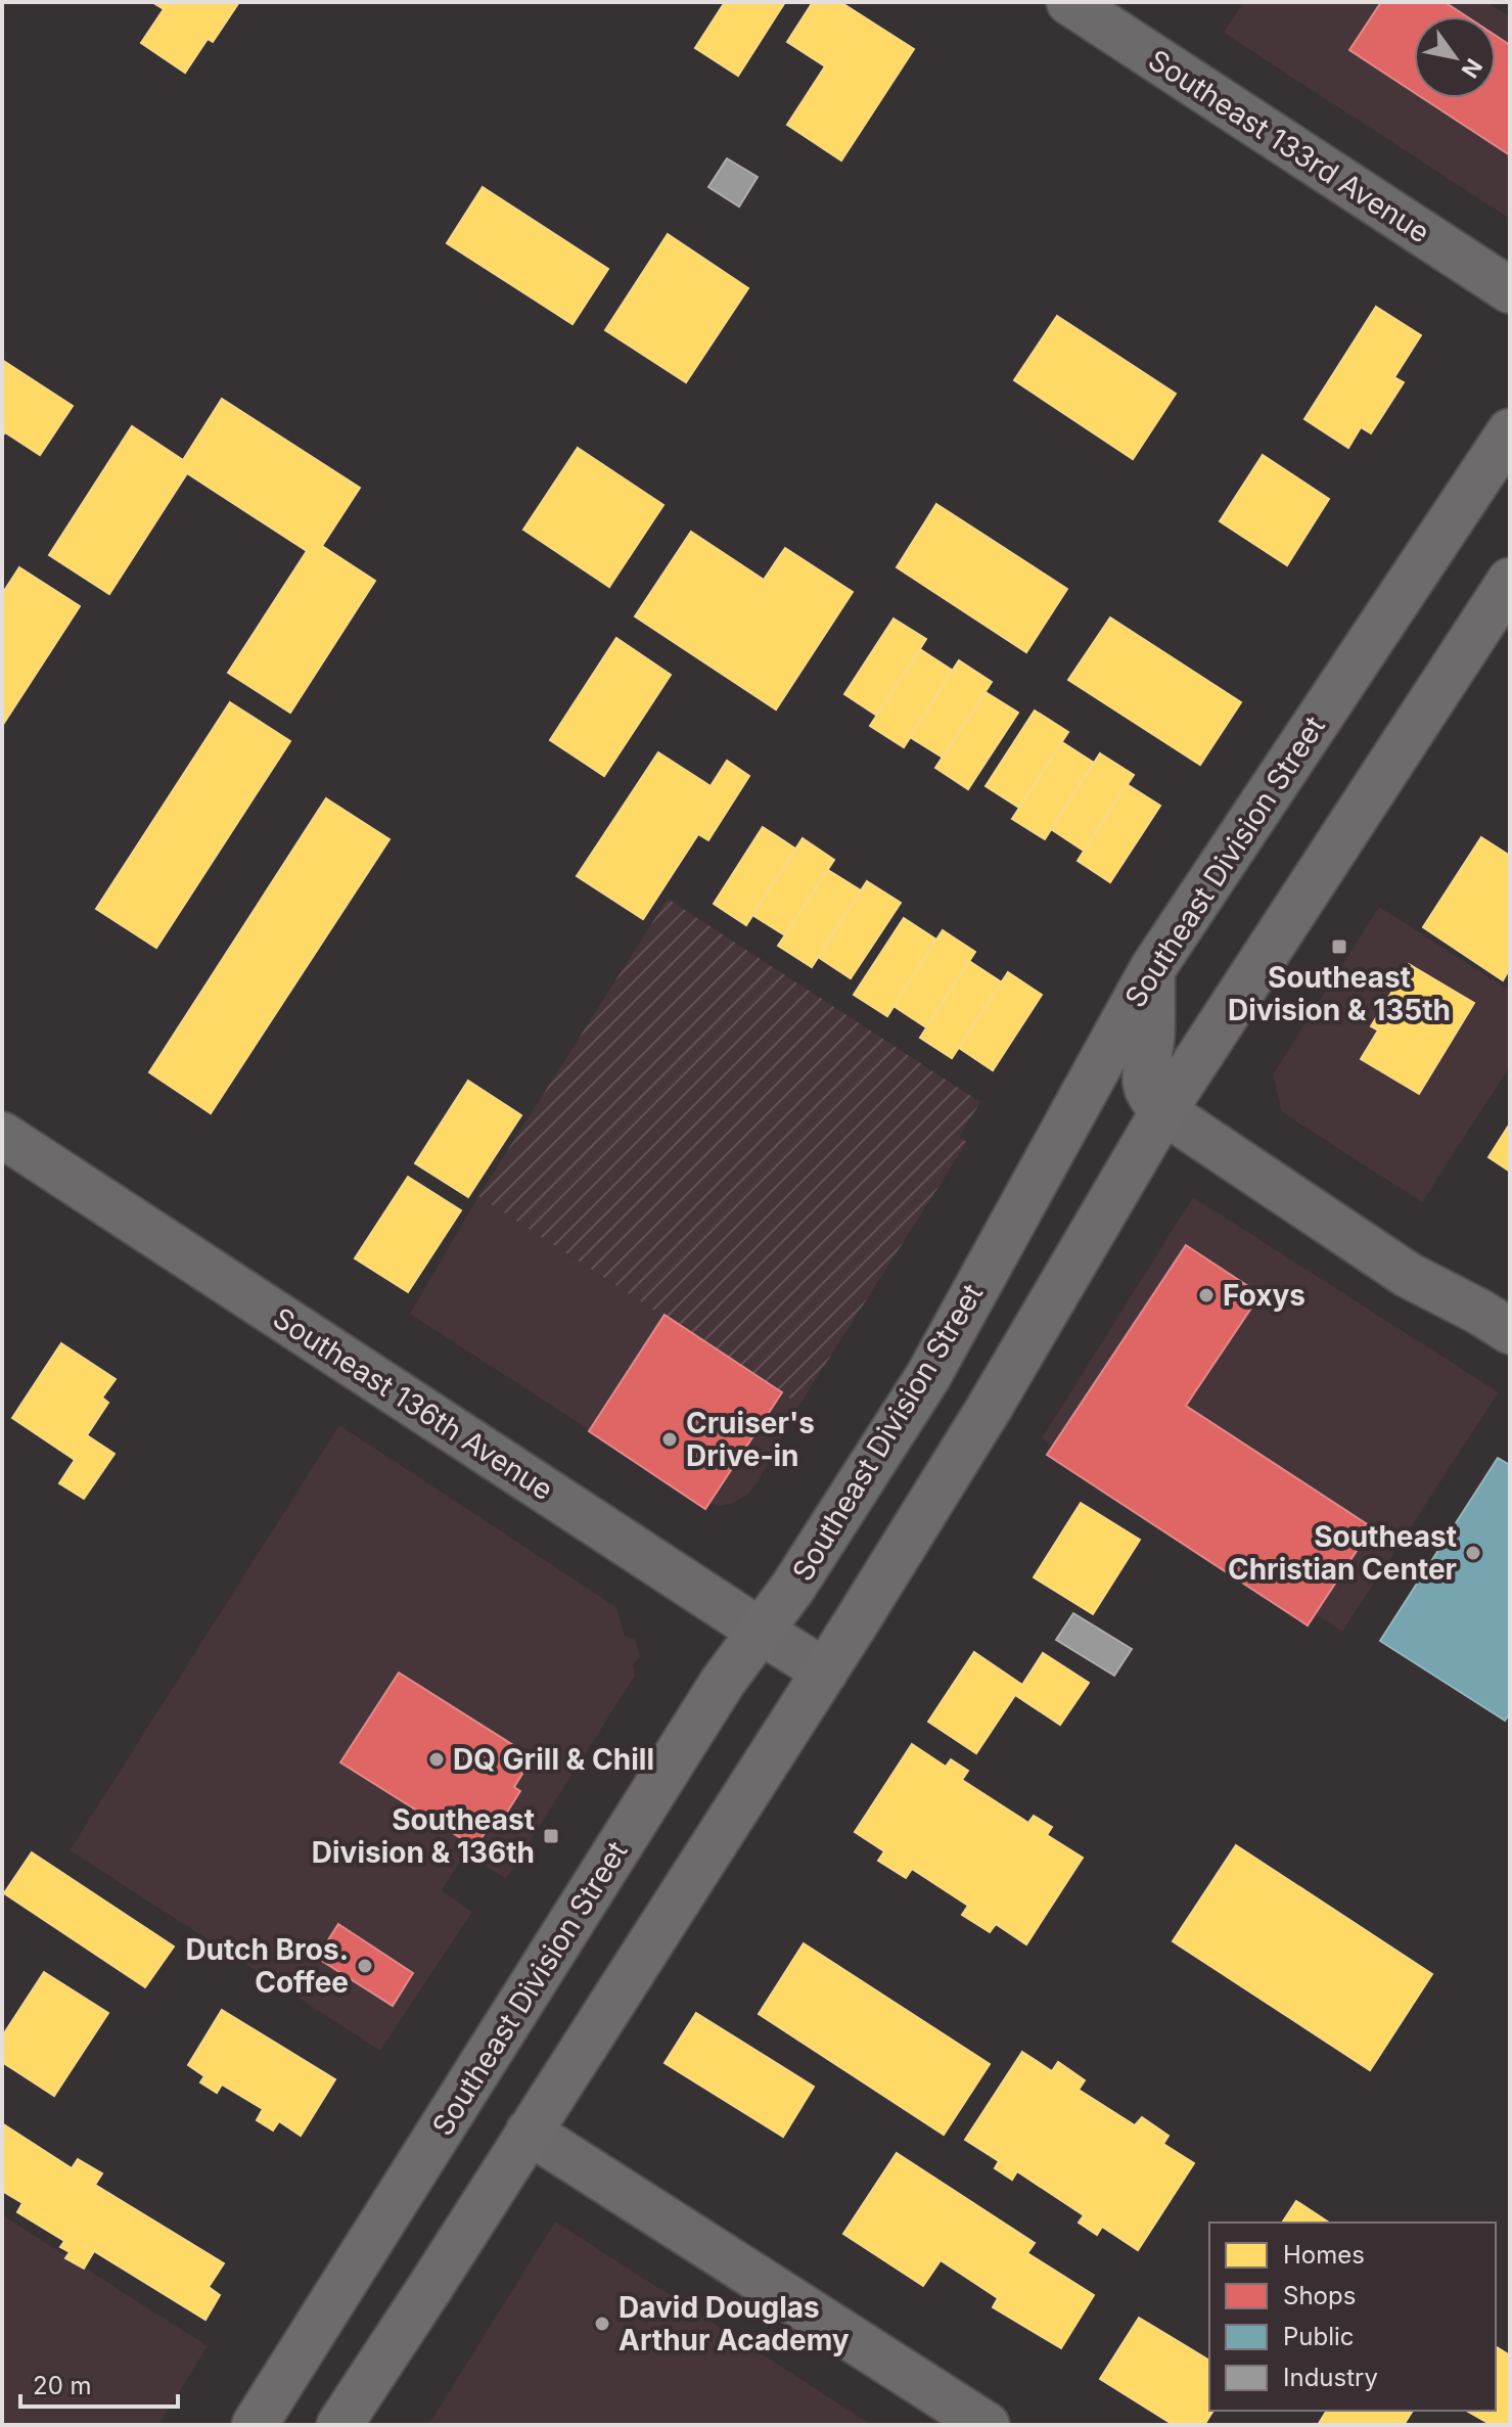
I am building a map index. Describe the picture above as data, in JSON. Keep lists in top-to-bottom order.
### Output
{
  "streets": {
    "main road": ["Southeast Division Street"],
    "street": ["Southeast 133rd Avenue", "Southeast 136th Avenue"]
  },
  "crossings": [
    ["Southeast Division Street", "Southeast 136th Avenue"]
  ],
  "places": {
    "transit": ["Southeast Division & 135th", "Southeast Division & 136th"],
    "other": [
      "Foxys",
      "Cruiser's Drive-in",
      "Southeast Christian Center",
      "DQ Grill & Chill",
      "Dutch Bros. Coffee",
      "David Douglas Arthur Academy"
    ]
  },
  "legend": [
    "Homes",
    "Shops",
    "Public",
    "Industry"
  ],
  "scale_bar": "20 m",
  "north": "bottom right"
}
